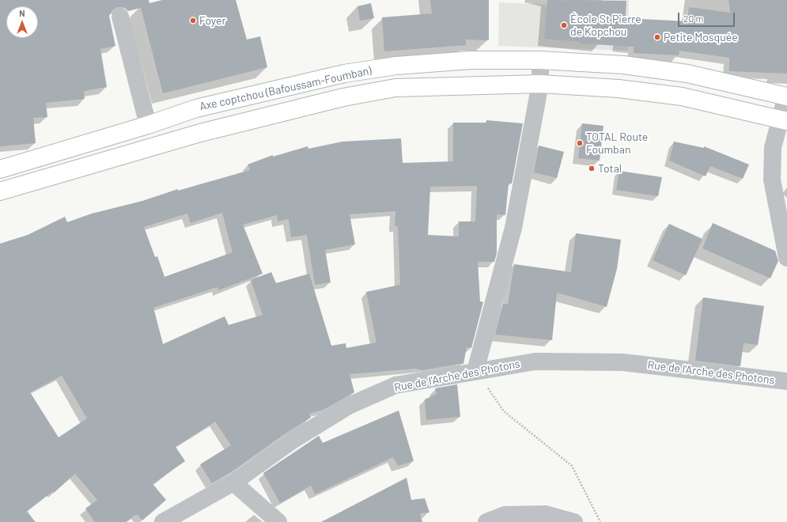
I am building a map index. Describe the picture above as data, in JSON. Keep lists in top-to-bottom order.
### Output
{
  "streets": {
    "highway": ["Axe coptchou (Bafoussam-Foumban)"],
    "street": ["Rue de l'Arche des Photons"]
  },
  "places": [
    "Foyer",
    "École St Pierre de Kopchou",
    "Petite Mosquée",
    "TOTAL Route Foumban",
    "Total"
  ],
  "scale_bar": "20 m",
  "north": "top"
}
